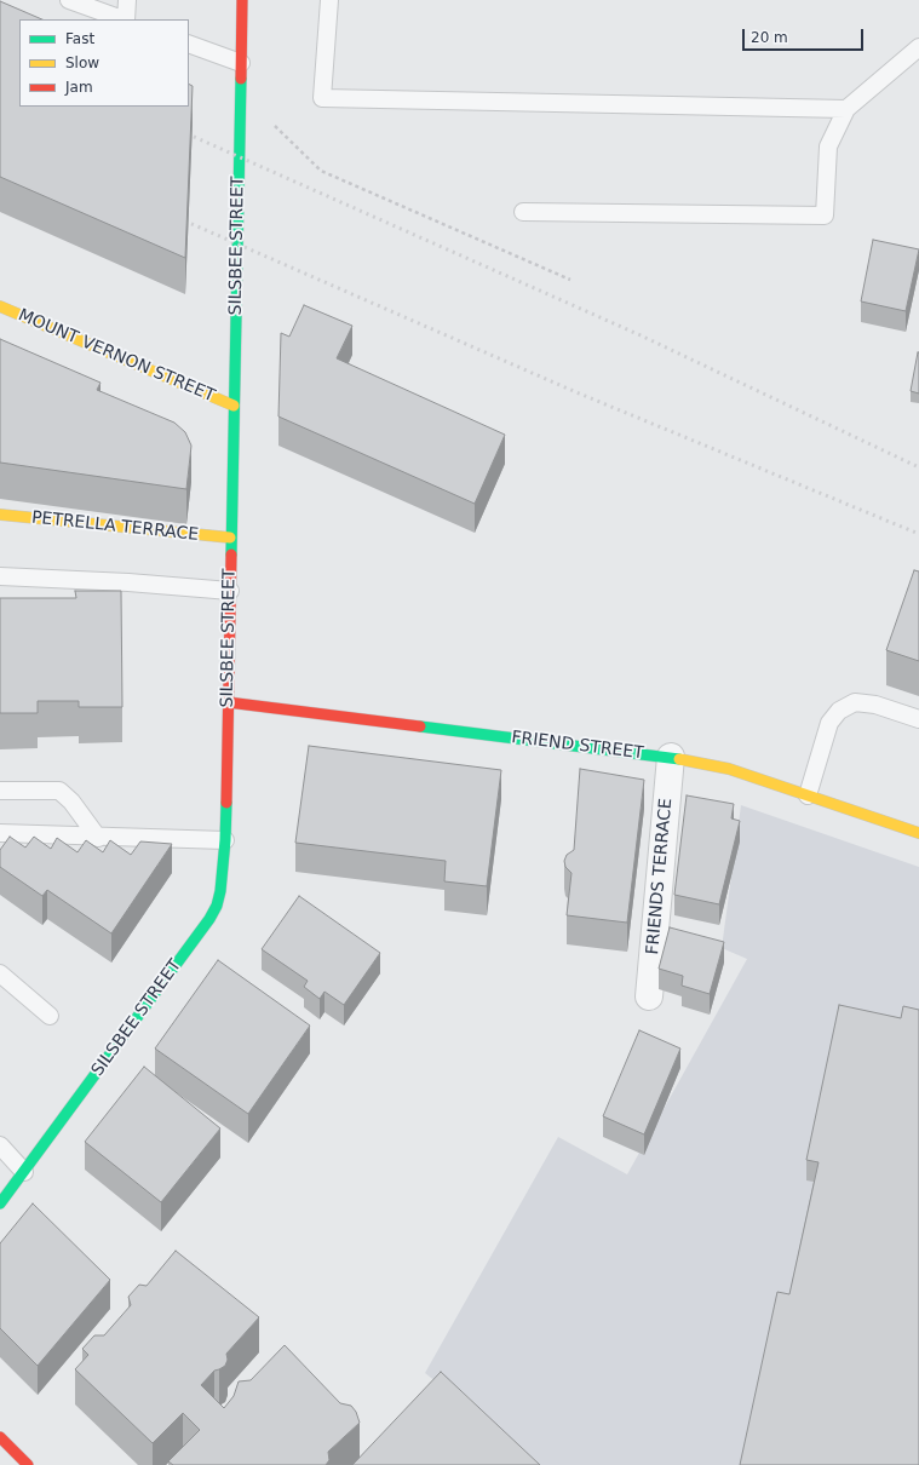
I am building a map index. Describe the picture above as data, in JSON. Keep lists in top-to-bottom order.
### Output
{
  "streets": {
    "main road": [
      "SILSBEE STREET",
      "MOUNT VERNON STREET",
      "PETRELLA TERRACE",
      "FRIEND STREET"
    ],
    "street": ["FRIENDS TERRACE"]
  },
  "crossings": [
    ["SILSBEE STREET", "MOUNT VERNON STREET"],
    ["SILSBEE STREET", "PETRELLA TERRACE"],
    ["SILSBEE STREET", "FRIEND STREET"],
    ["FRIEND STREET", "FRIENDS TERRACE"]
  ],
  "legend": ["Fast", "Slow", "Jam"],
  "scale_bar": "20 m"
}
